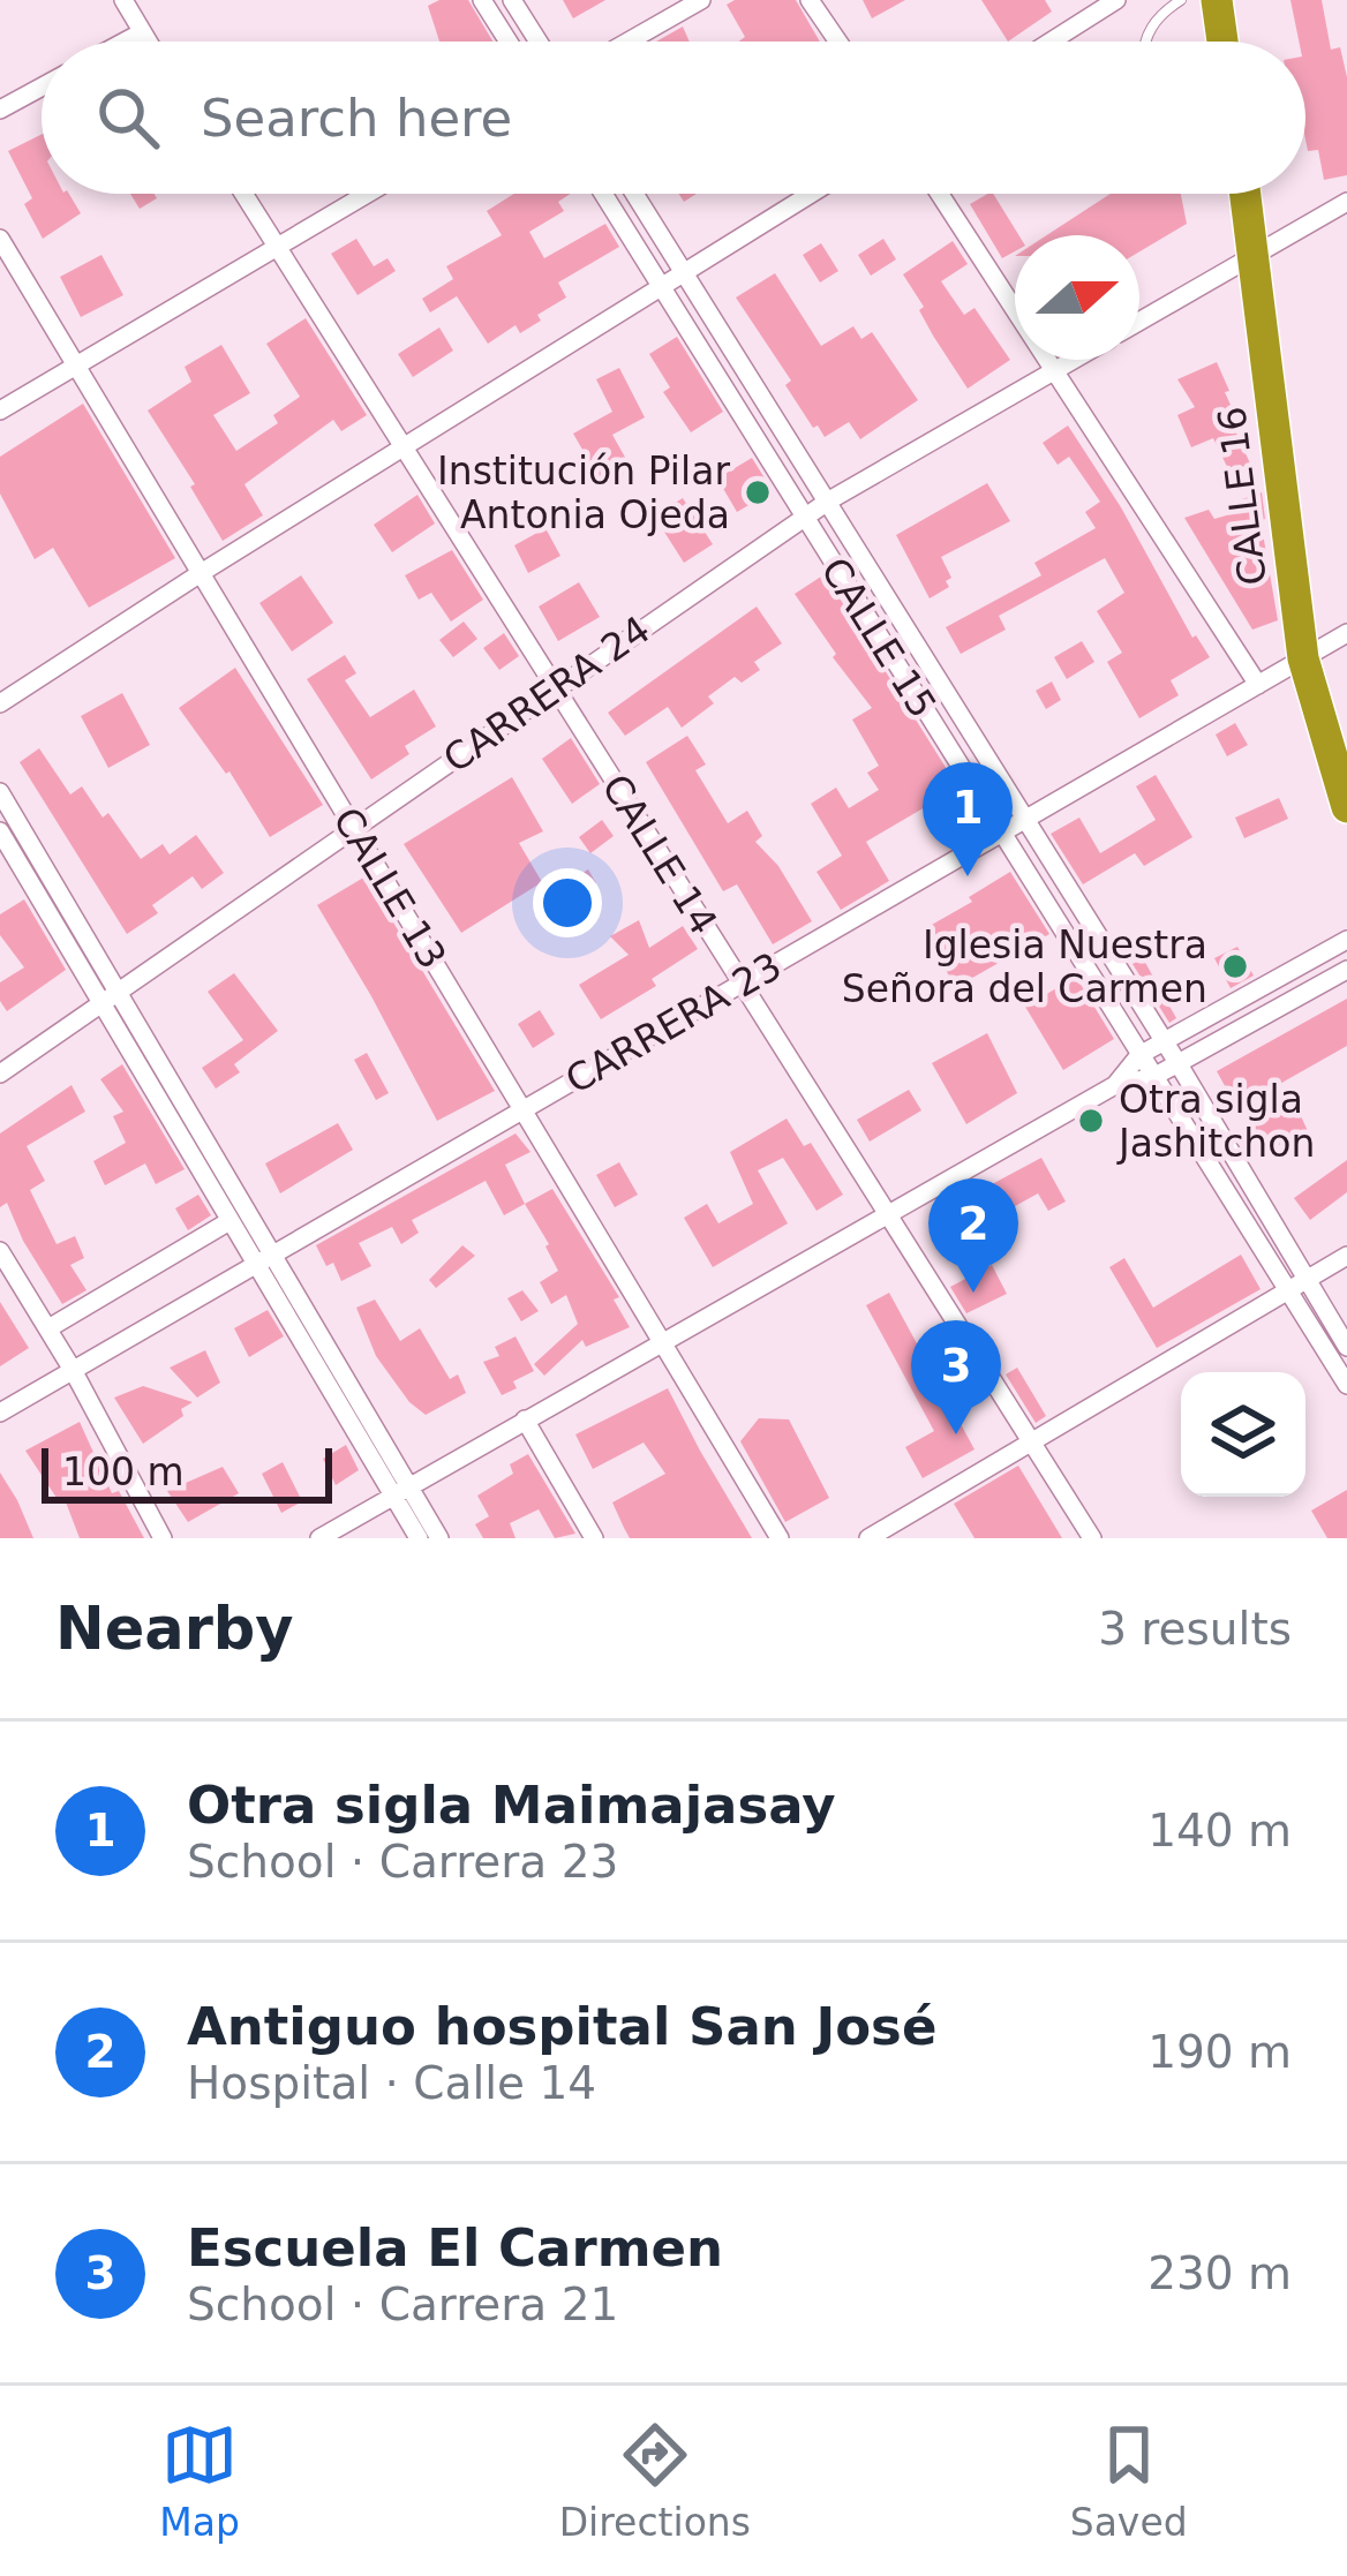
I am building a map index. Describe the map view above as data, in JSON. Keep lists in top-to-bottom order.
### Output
{
  "streets": {
    "highway": ["CALLE 16"],
    "street": [
      "CALLE 15",
      "CARRERA 24",
      "CALLE 14",
      "CALLE 13",
      "CARRERA 23"
    ]
  },
  "crossings": [
    ["CALLE 16", "CARRERA 23"],
    ["CALLE 15", "CARRERA 24"],
    ["CALLE 15", "CARRERA 23"],
    ["CARRERA 24", "CALLE 14"],
    ["CARRERA 24", "CALLE 13"],
    ["CALLE 14", "CARRERA 23"],
    ["CALLE 13", "CARRERA 23"]
  ],
  "places": ["Institución Pilar Antonia Ojeda", "Iglesia Nuestra Señora del Carmen", "Otra sigla Jashitchon"],
  "scale_bar": "100 m",
  "north": "right",
  "page": {
    "search": "Search here",
    "pins": ["1", "2", "3"],
    "scale": "100 m",
    "heading": ["Nearby", "3 results"],
    "list": [
      {
        "mark": "1",
        "name": "Otra sigla Maimajasay",
        "note": "School · Carrera 23",
        "value": "140 m"
      },
      {
        "mark": "2",
        "name": "Antiguo hospital San José",
        "note": "Hospital · Calle 14",
        "value": "190 m"
      },
      {
        "mark": "3",
        "name": "Escuela El Carmen",
        "note": "School · Carrera 21",
        "value": "230 m"
      }
    ],
    "nav": ["Map", "Directions", "Saved"]
  }
}
